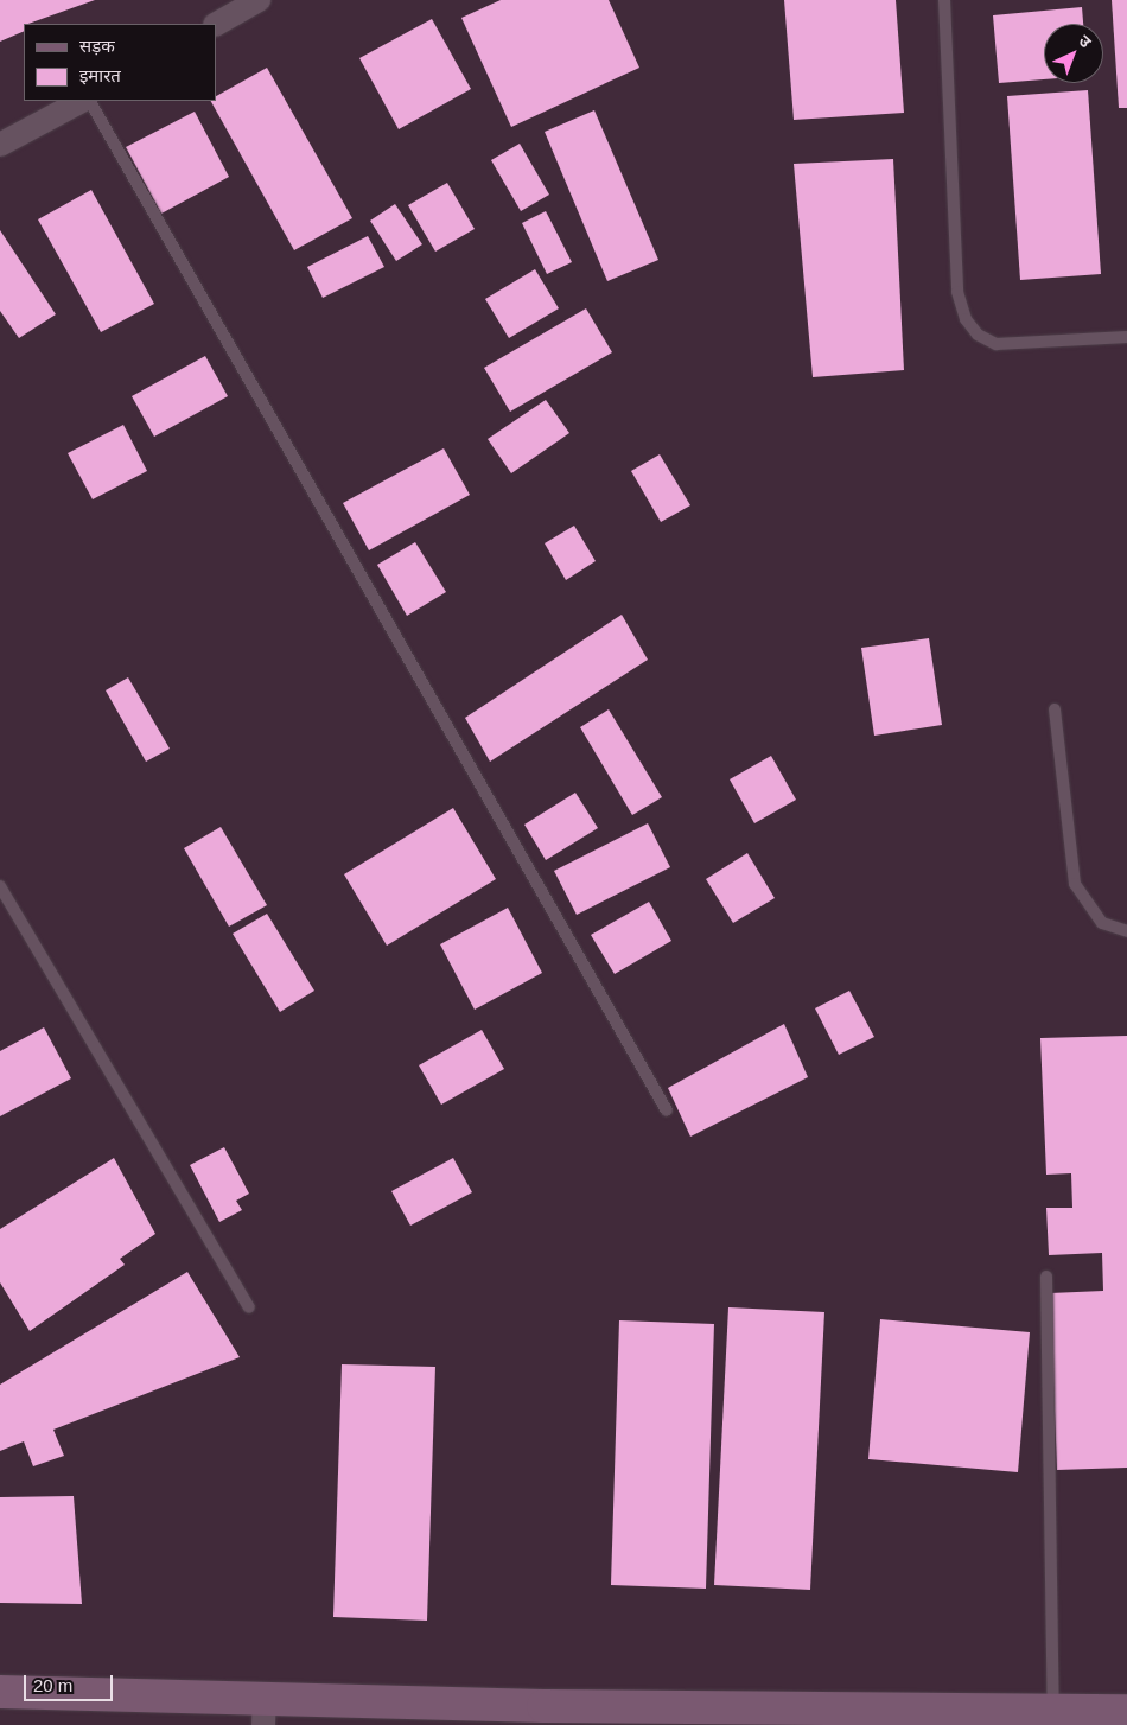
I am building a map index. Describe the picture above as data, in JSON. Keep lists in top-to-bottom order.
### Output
{
  "legend": ["सड़क", "इमारत"],
  "scale_bar": "20 m",
  "north": "top right"
}
